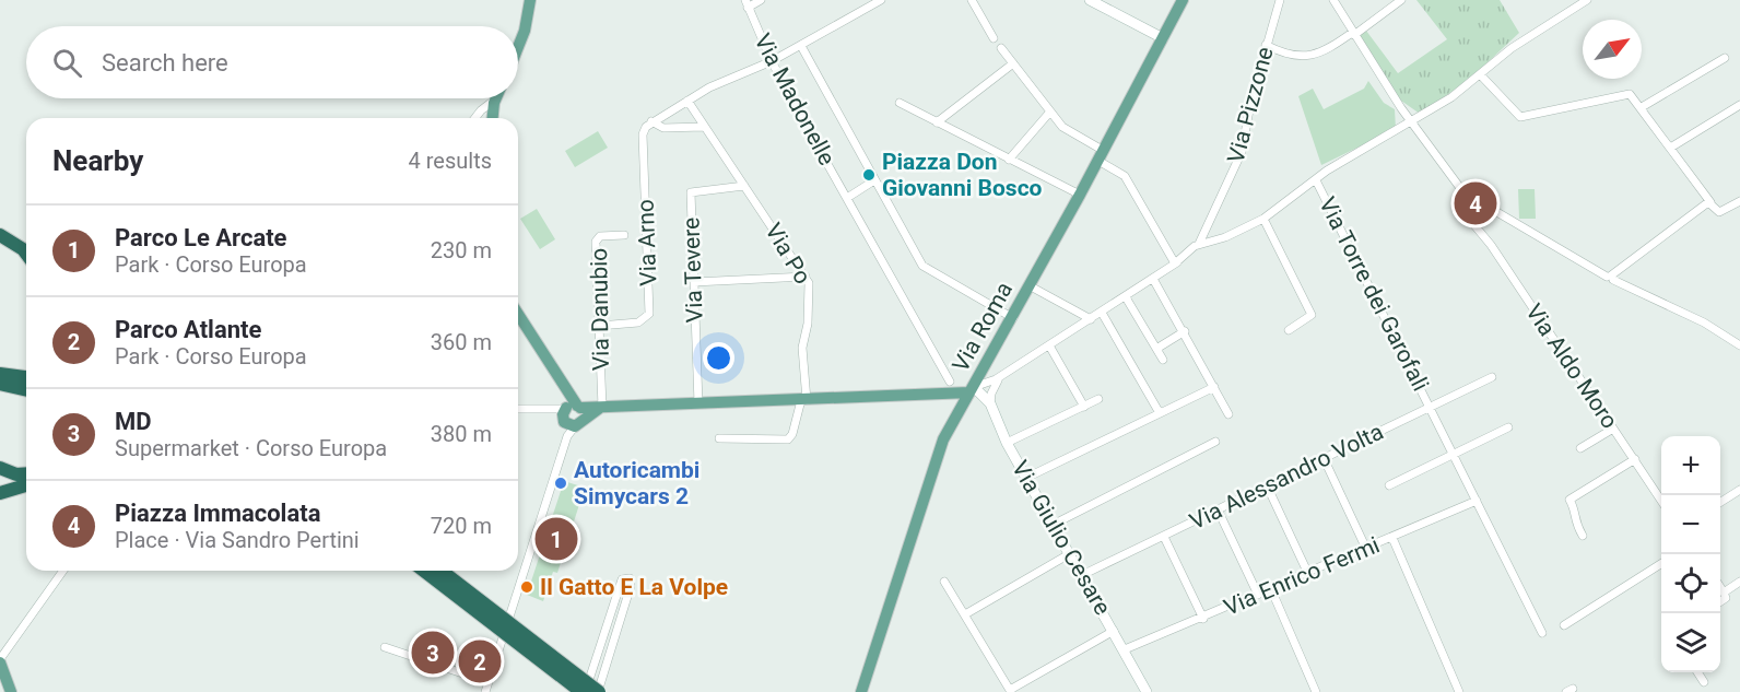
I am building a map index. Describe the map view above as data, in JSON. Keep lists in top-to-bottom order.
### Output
{
  "streets": {
    "main road": ["Via Roma"],
    "street": [
      "Via Madonelle",
      "Via Pizzone",
      "Via Arno",
      "Via Po",
      "Via Tevere",
      "Via Torre dei Garofali",
      "Via Danubio",
      "Via Aldo Moro",
      "Via Alessandro Volta",
      "Via Giulio Cesare",
      "Via Enrico Fermi"
    ]
  },
  "crossings": [
    ["Via Arno", "Via Danubio"],
    ["Via Po", "Via Tevere"],
    ["Via Torre dei Garofali", "Via Alessandro Volta"],
    ["Via Torre dei Garofali", "Via Enrico Fermi"],
    ["Via Roma", "Via Giulio Cesare"],
    ["Via Alessandro Volta", "Via Giulio Cesare"],
    ["Via Giulio Cesare", "Via Enrico Fermi"]
  ],
  "places": ["Piazza Don Giovanni Bosco", "Autoricambi Simycars 2", "Il Gatto E La Volpe"],
  "north": "top right",
  "page": {
    "search": "Search here",
    "heading": ["Nearby", "4 results"],
    "pins": [
      "4",
      "1",
      "3",
      "2"
    ],
    "list": [
      {
        "mark": "1",
        "name": "Parco Le Arcate",
        "note": "Park · Corso Europa",
        "value": "230 m"
      },
      {
        "mark": "2",
        "name": "Parco Atlante",
        "note": "Park · Corso Europa",
        "value": "360 m"
      },
      {
        "mark": "3",
        "name": "MD",
        "note": "Supermarket · Corso Europa",
        "value": "380 m"
      },
      {
        "mark": "4",
        "name": "Piazza Immacolata",
        "note": "Place · Via Sandro Pertini",
        "value": "720 m"
      }
    ],
    "map_buttons": ["+", "−"]
  }
}
